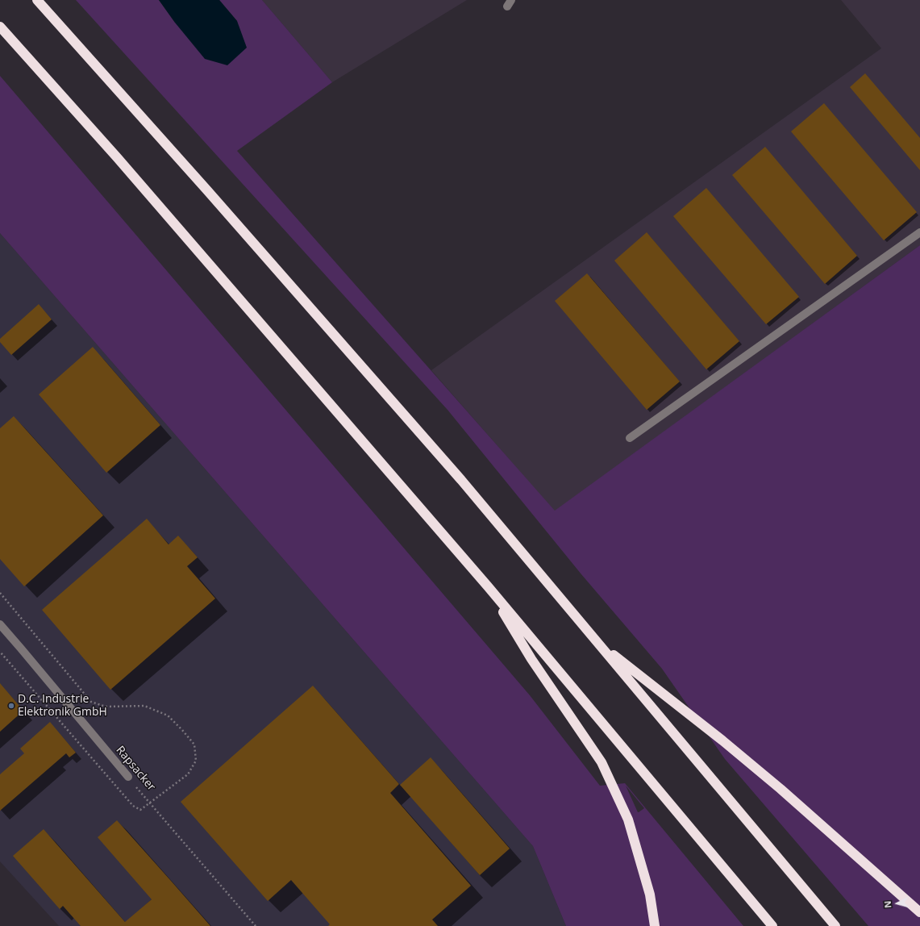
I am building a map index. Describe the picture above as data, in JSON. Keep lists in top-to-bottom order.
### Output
{
  "streets": {
    "street": ["Rapsacker"]
  },
  "places": ["D.C. Industrie Elektronik GmbH"],
  "north": "left"
}
